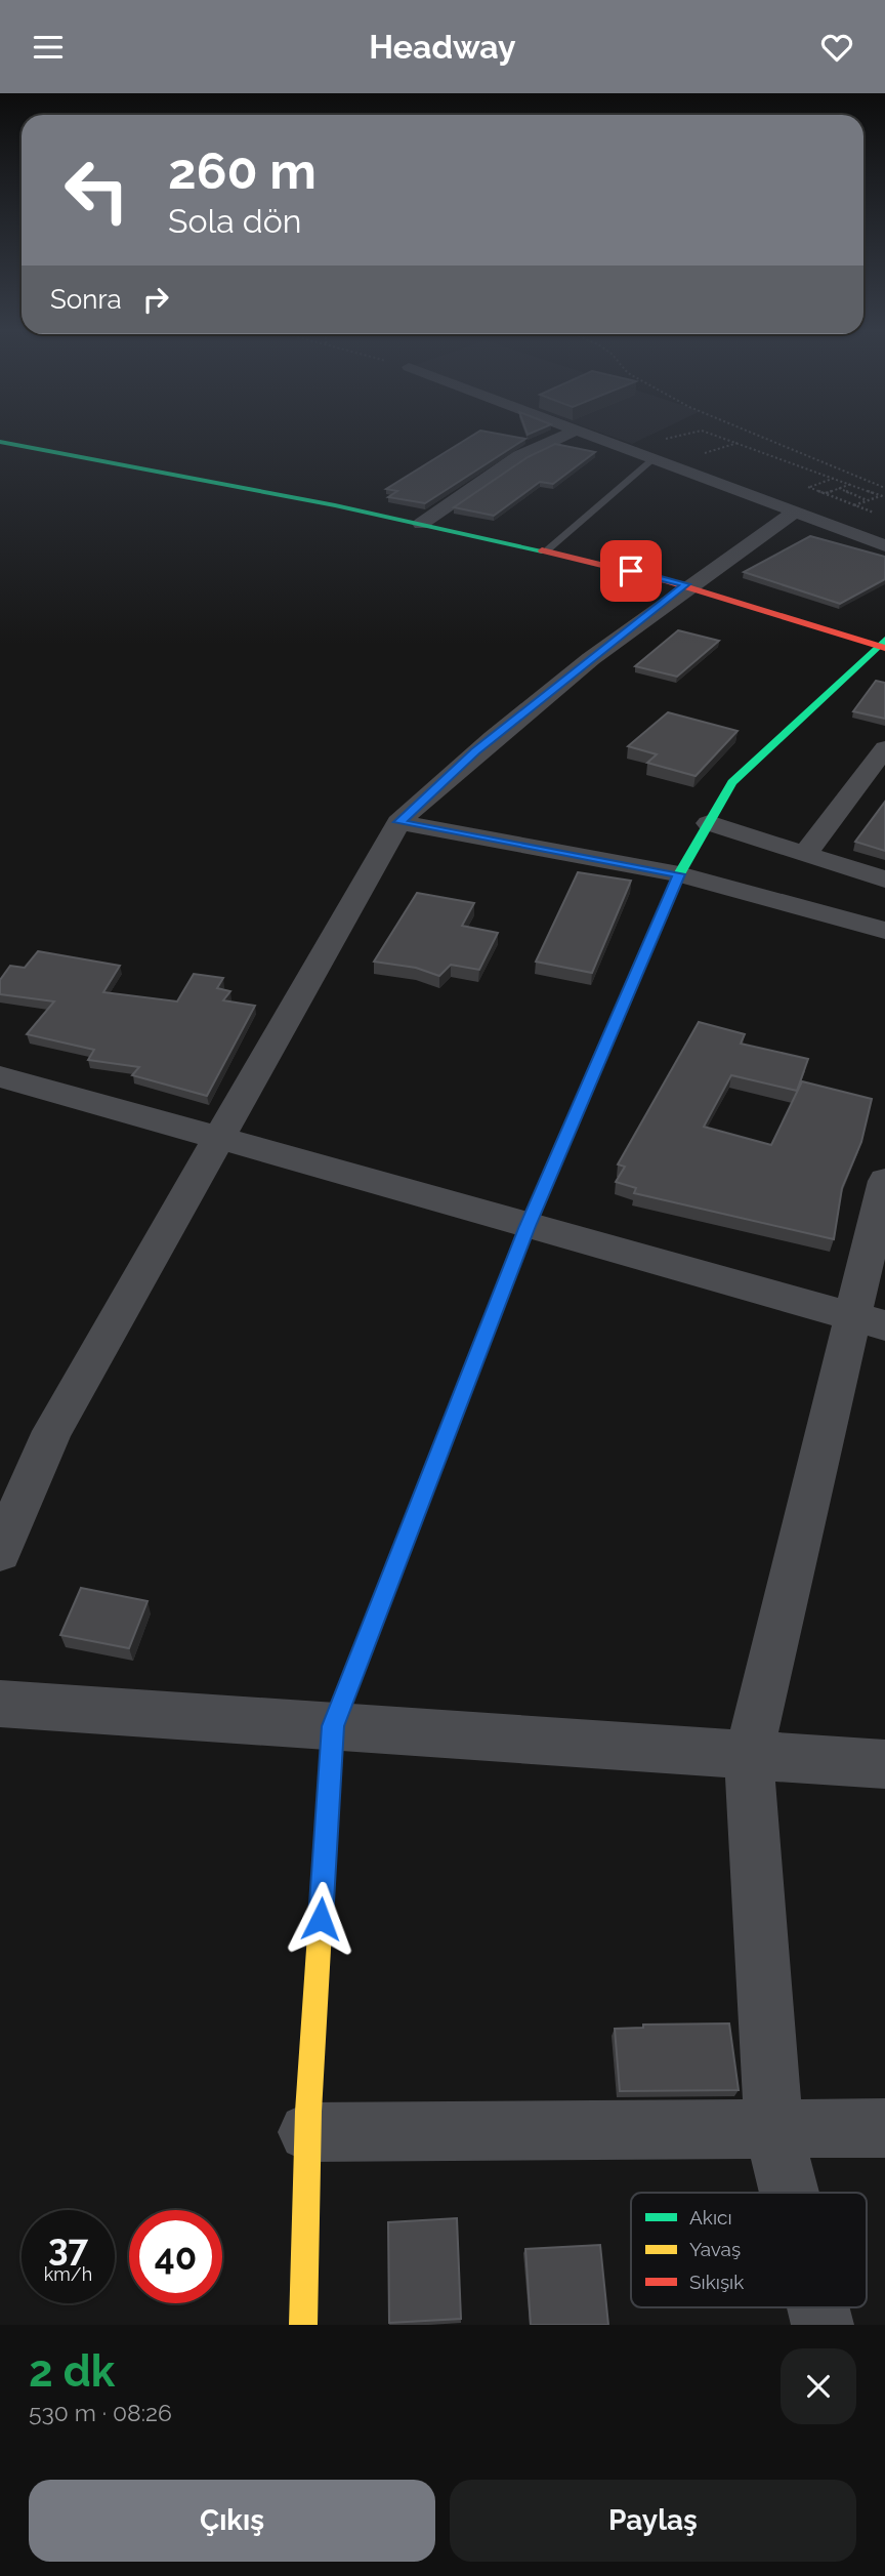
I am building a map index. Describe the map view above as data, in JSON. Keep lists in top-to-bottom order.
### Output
{
  "legend": ["Akıcı", "Yavaş", "Sıkışık"],
  "page": {
    "header": "Headway",
    "turn": ["260 m", "Sola dön"],
    "then": "Sonra",
    "speed": "37 km/h",
    "limit": "40",
    "heading": ["2 dk", "530 m · 08:26"],
    "buttons": ["Çıkış", "Paylaş"]
  }
}
